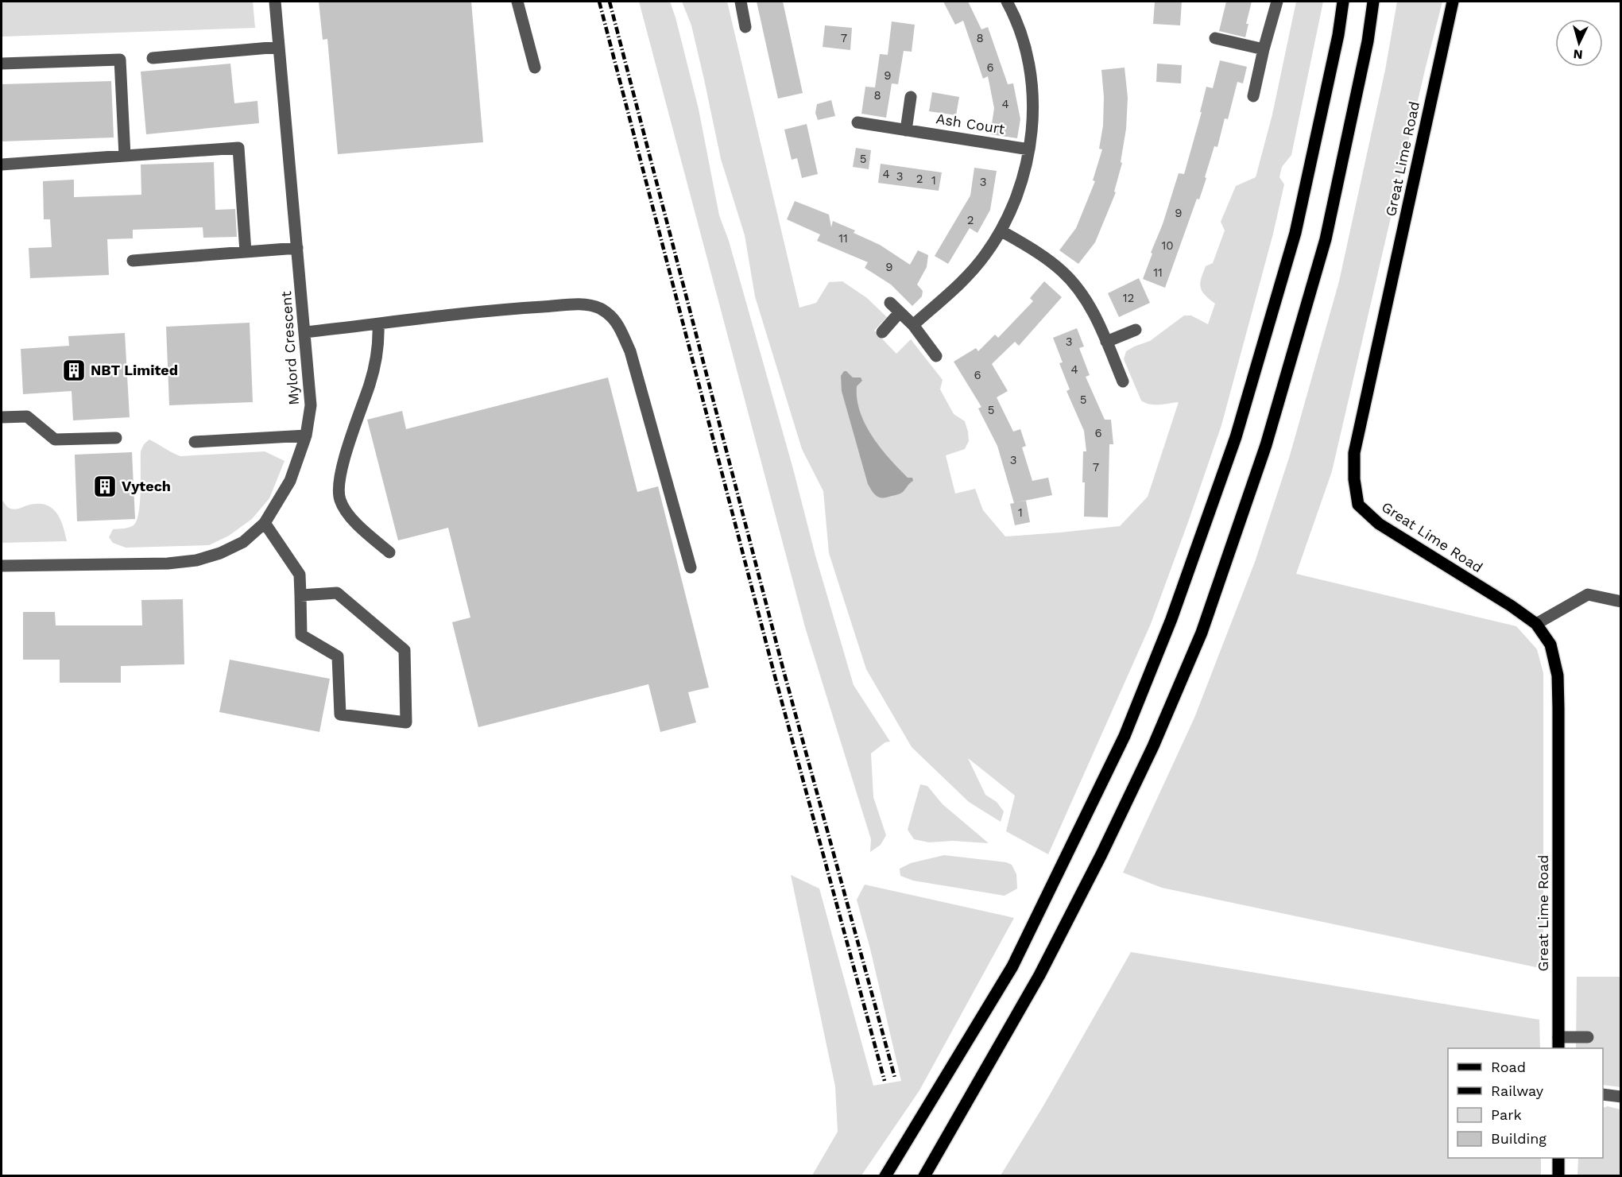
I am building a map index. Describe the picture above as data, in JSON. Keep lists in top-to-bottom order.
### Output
{
  "streets": {
    "main road": ["Great Lime Road"],
    "street": ["Ash Court", "Mylord Crescent"]
  },
  "places": {
    "building": ["NBT Limited", "Vytech"]
  },
  "house_numbers": [
    "7",
    "8",
    "6",
    "9",
    "8",
    "4",
    "5",
    "4",
    "3",
    "2",
    "1",
    "3",
    "9",
    "2",
    "11",
    "10",
    "9",
    "11",
    "12",
    "3",
    "4",
    "6",
    "5",
    "5",
    "6",
    "3",
    "7",
    "1"
  ],
  "legend": [
    "Road",
    "Railway",
    "Park",
    "Building"
  ],
  "north": "bottom"
}
